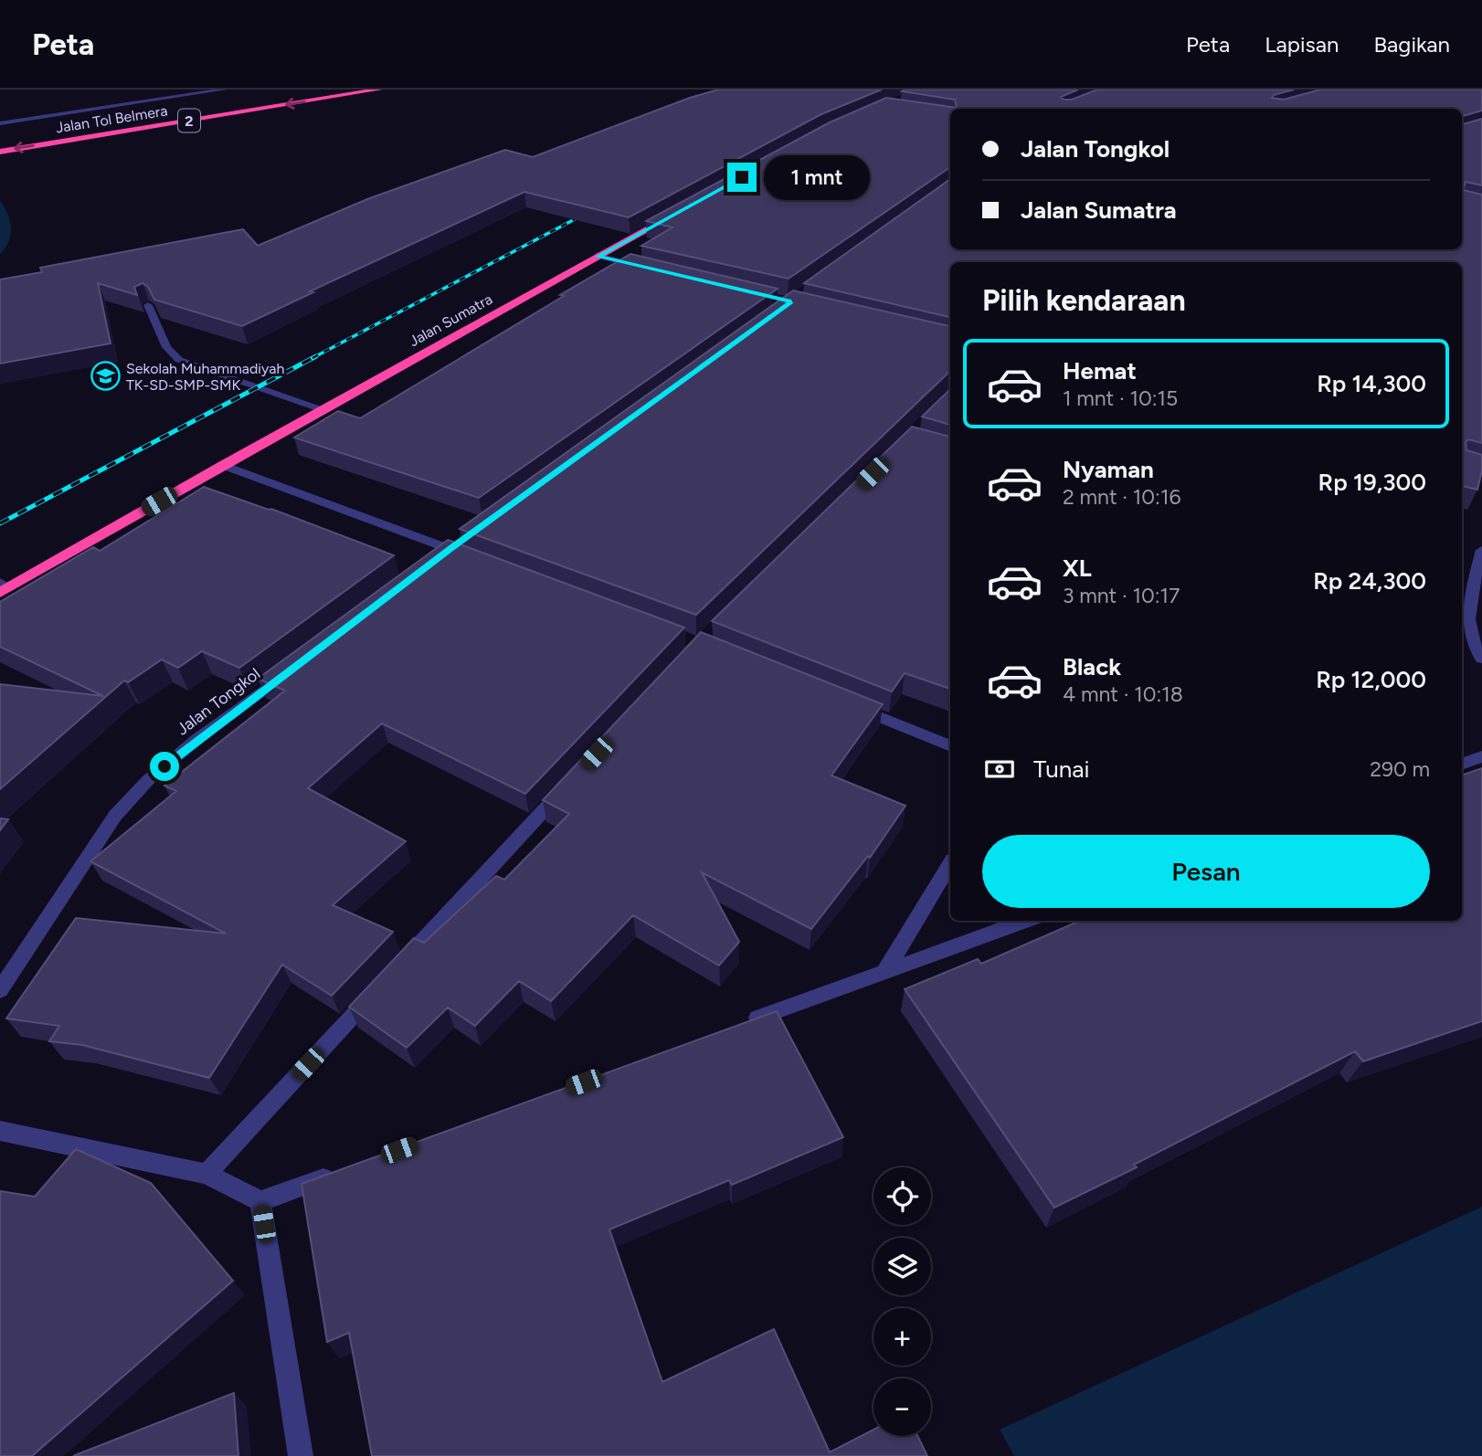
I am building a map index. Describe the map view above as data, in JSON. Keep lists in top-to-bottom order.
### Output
{
  "streets": {
    "highway": ["Jalan Tol Belmera", "2", "Jalan Sumatra"],
    "street": ["Jalan Tongkol"]
  },
  "one_way": ["Jalan Tol Belmera"],
  "places": {
    "school or university": ["Sekolah Muhammadiyah TK-SD-SMP-SMK"]
  },
  "page": {
    "header": "Peta",
    "nav": ["Peta", "Lapisan", "Bagikan"],
    "banner": ["Jalan Tongkol", "Jalan Sumatra"],
    "bubble": "1 mnt",
    "heading": "Pilih kendaraan",
    "list": [
      {
        "name": "Hemat",
        "note": "1 mnt · 10:15",
        "value": "Rp 14,300"
      },
      {
        "name": "Nyaman",
        "note": "2 mnt · 10:16",
        "value": "Rp 19,300"
      },
      {
        "name": "XL",
        "note": "3 mnt · 10:17",
        "value": "Rp 24,300"
      },
      {
        "name": "Black",
        "note": "4 mnt · 10:18",
        "value": "Rp 12,000"
      }
    ],
    "pay": ["Tunai", "290 m"],
    "buttons": "Pesan",
    "map_buttons": ["+", "−"]
  }
}
